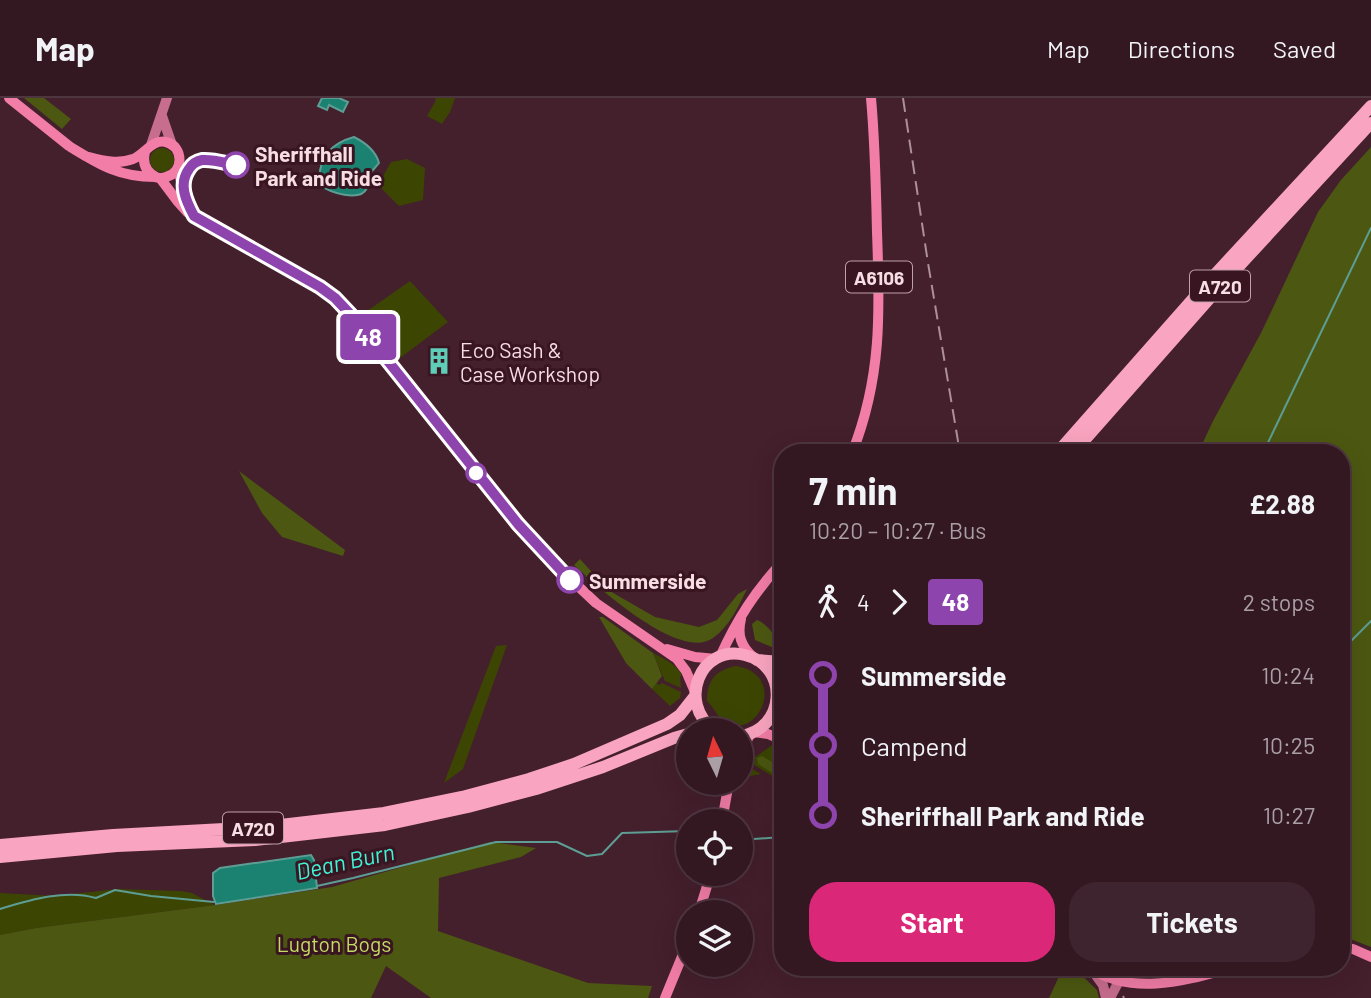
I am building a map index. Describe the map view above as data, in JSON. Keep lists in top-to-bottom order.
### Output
{
  "streets": {
    "highway": ["A720"],
    "main road": ["A6106"]
  },
  "water": ["Dean Burn"],
  "parks": ["Lugton Bogs"],
  "places": {
    "other": ["Sheriffhall Park and Ride", "Summerside"],
    "building": ["Eco Sash & Case Workshop"]
  },
  "lines": ["bus line 48"],
  "north": "top",
  "page": {
    "header": "Map",
    "nav": ["Map", "Directions", "Saved"],
    "on_map": "48",
    "heading": ["7 min", "10:20 – 10:27 · Bus", "£2.88"],
    "legs": ["4", "48", "2 stops"],
    "list": [
      {
        "name": "Summerside",
        "value": "10:24"
      },
      {
        "name": "Campend",
        "value": "10:25"
      },
      {
        "name": "Sheriffhall Park and Ride",
        "value": "10:27"
      }
    ],
    "buttons": ["Start", "Tickets"]
  }
}
